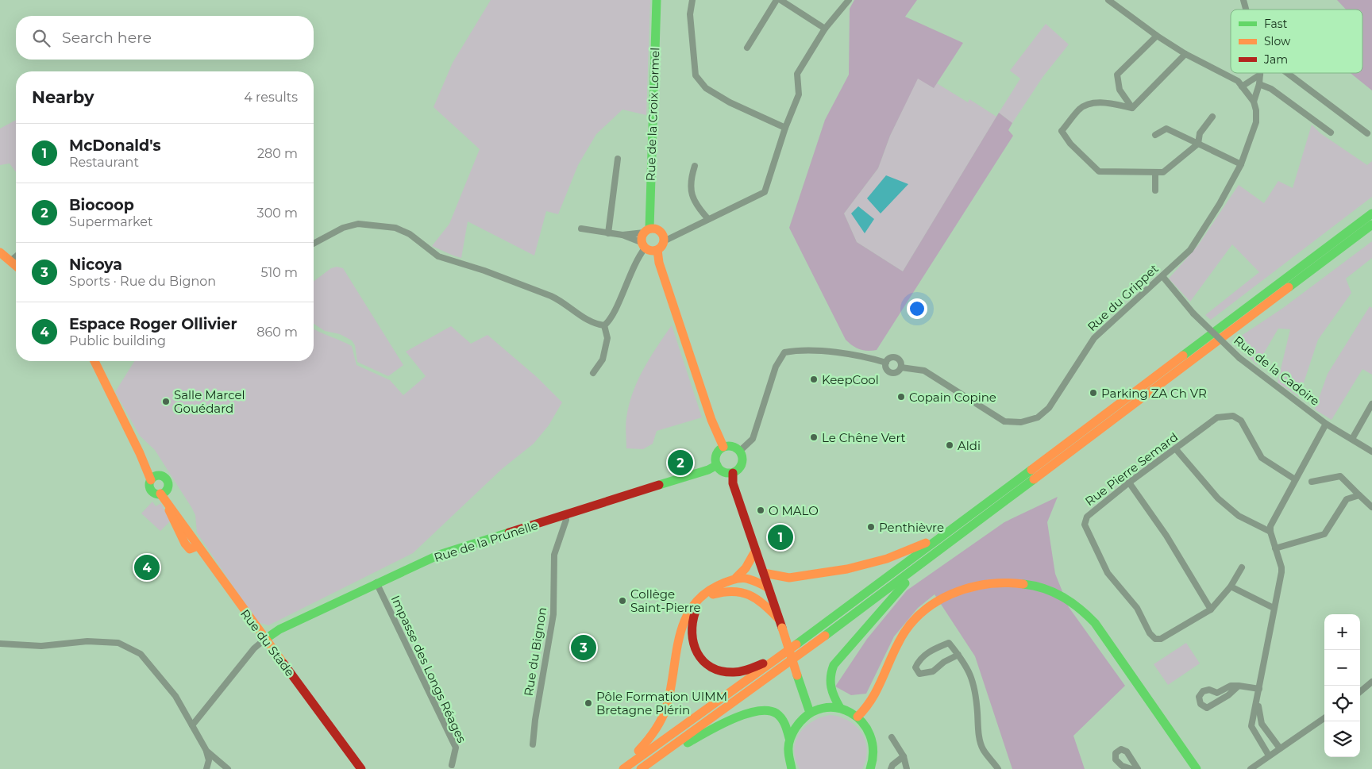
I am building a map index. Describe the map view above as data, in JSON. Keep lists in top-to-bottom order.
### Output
{
  "streets": {
    "main road": ["Rue de la Croix Lormel", "Rue de la Prunelle", "Rue du Stade"],
    "street": [
      "Rue du Grippet",
      "Rue de la Cadoire",
      "Rue Pierre Semard",
      "Rue du Bignon",
      "Impasse des Longs Réages"
    ]
  },
  "crossings": [
    ["Rue du Grippet", "Rue de la Cadoire"],
    ["Rue de la Prunelle", "Rue du Stade"],
    ["Rue de la Prunelle", "Rue du Bignon"],
    ["Rue de la Prunelle", "Impasse des Longs Réages"]
  ],
  "places": [
    "KeepCool",
    "Parking ZA Ch VR",
    "Copain Copine",
    "Salle Marcel Gouédard",
    "Le Chêne Vert",
    "Aldi",
    "O MALO",
    "Penthièvre",
    "Collège Saint-Pierre",
    "Pôle Formation UIMM Bretagne Plérin"
  ],
  "legend": ["Fast", "Slow", "Jam"],
  "page": {
    "search": "Search here",
    "heading": ["Nearby", "4 results"],
    "list": [
      {
        "mark": "1",
        "name": "McDonald's",
        "note": "Restaurant",
        "value": "280 m"
      },
      {
        "mark": "2",
        "name": "Biocoop",
        "note": "Supermarket",
        "value": "300 m"
      },
      {
        "mark": "3",
        "name": "Nicoya",
        "note": "Sports · Rue du Bignon",
        "value": "510 m"
      },
      {
        "mark": "4",
        "name": "Espace Roger Ollivier",
        "note": "Public building",
        "value": "860 m"
      }
    ],
    "pins": [
      "2",
      "1",
      "4",
      "3"
    ],
    "map_buttons": ["+", "−"]
  }
}
